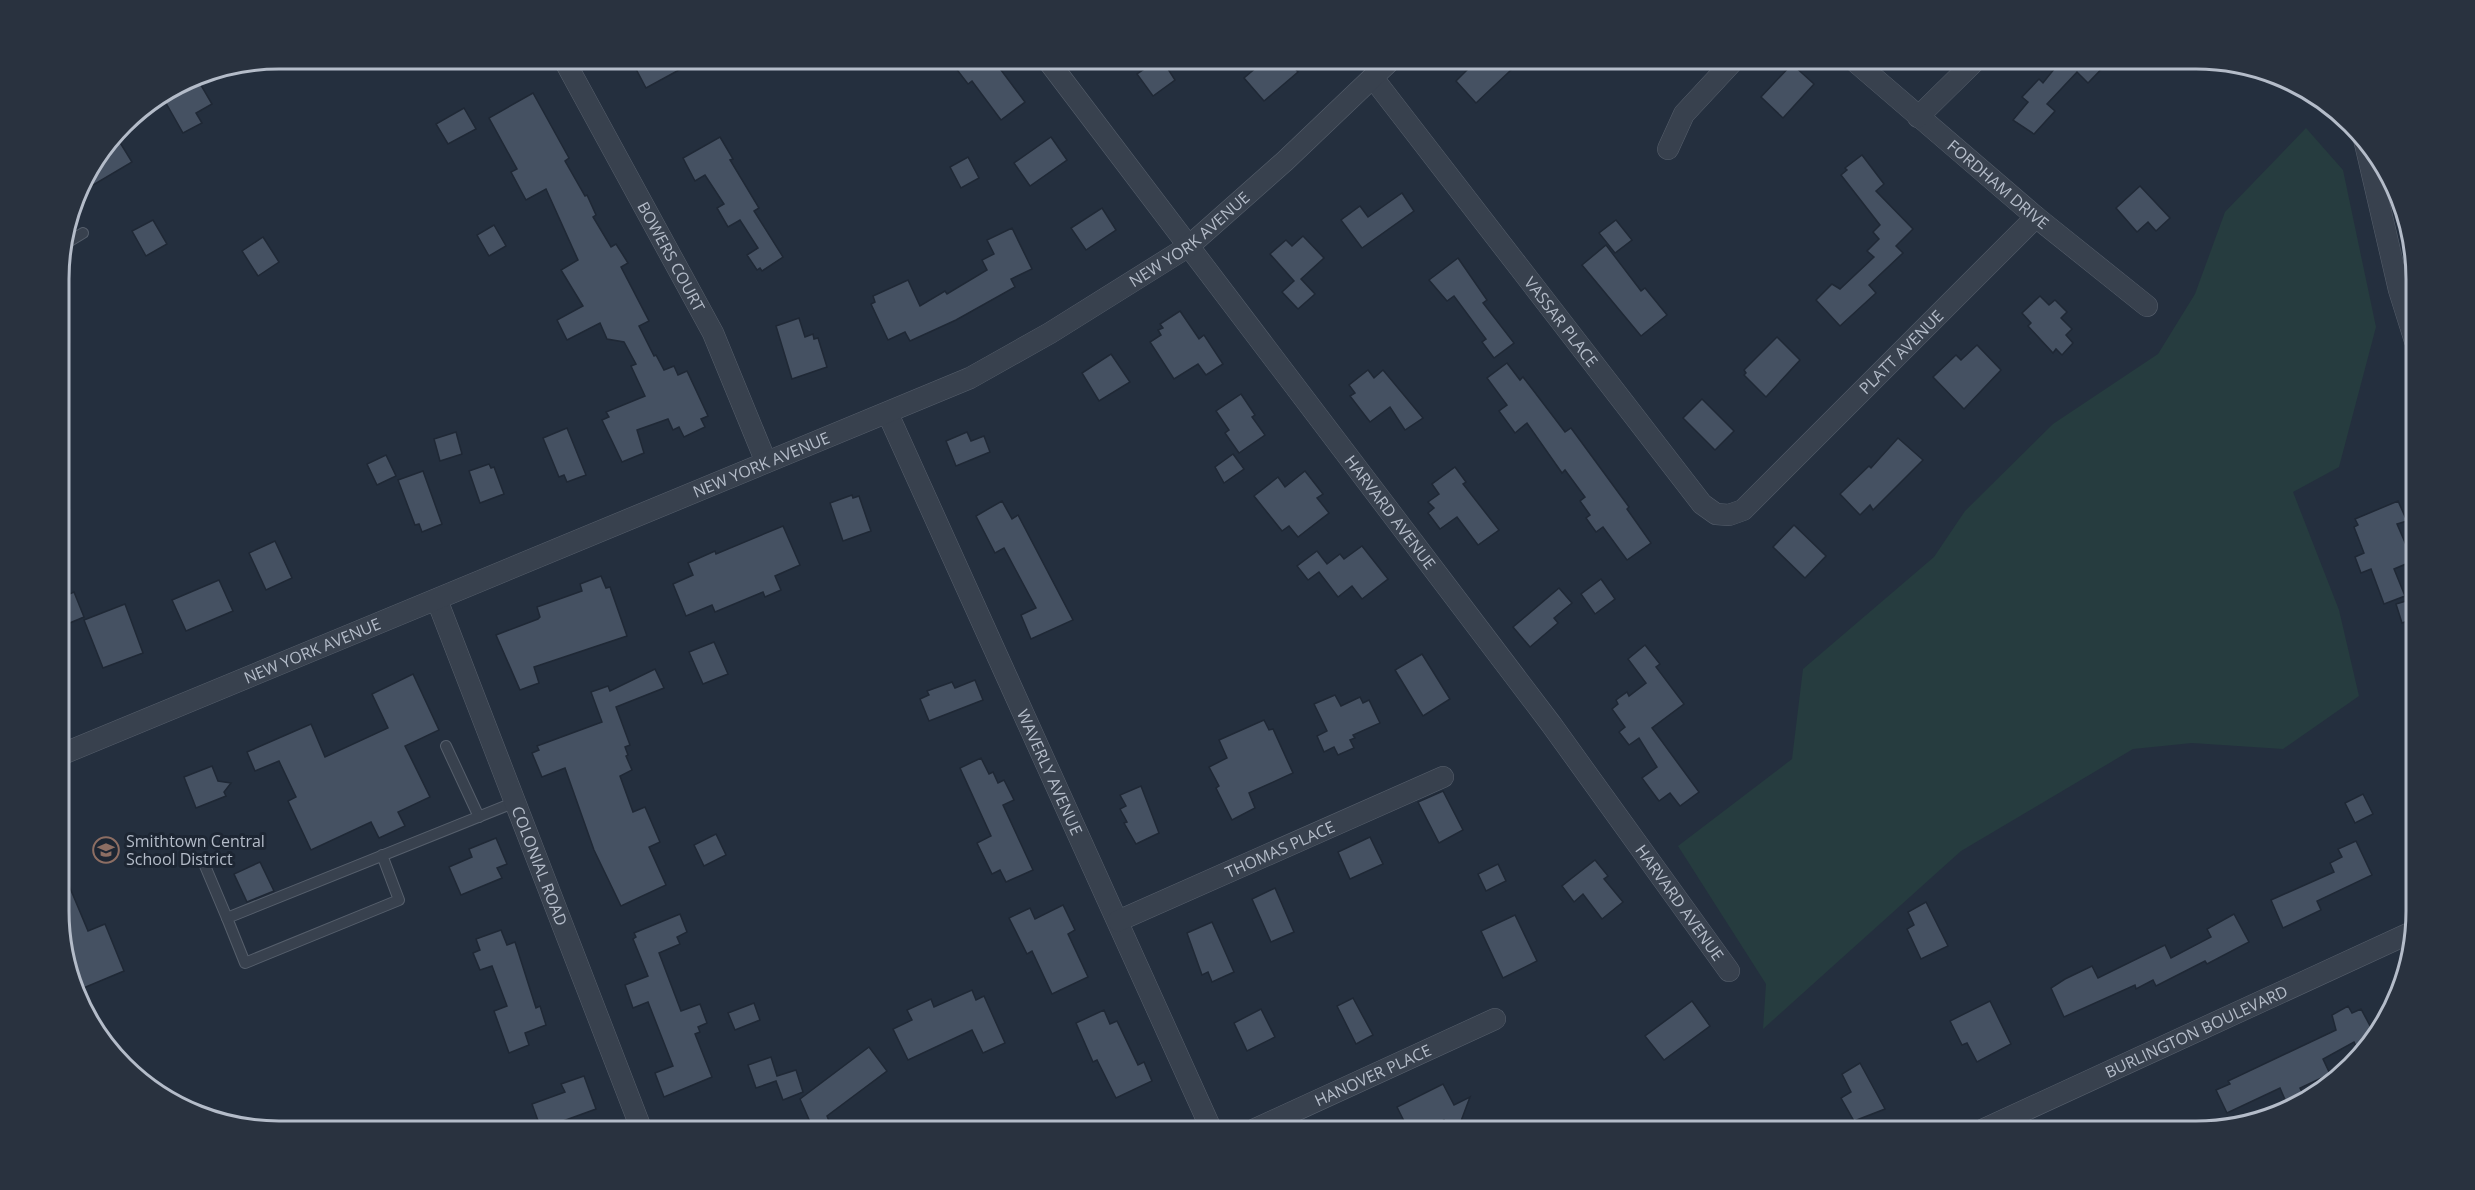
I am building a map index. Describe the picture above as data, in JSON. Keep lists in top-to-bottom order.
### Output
{
  "streets": {
    "street": [
      "FORDHAM DRIVE",
      "NEW YORK AVENUE",
      "BOWERS COURT",
      "VASSAR PLACE",
      "PLATT AVENUE",
      "HARVARD AVENUE",
      "WAVERLY AVENUE",
      "THOMAS PLACE",
      "COLONIAL ROAD",
      "BURLINGTON BOULEVARD",
      "HANOVER PLACE"
    ]
  },
  "crossings": [
    ["FORDHAM DRIVE", "PLATT AVENUE"],
    ["NEW YORK AVENUE", "BOWERS COURT"],
    ["NEW YORK AVENUE", "VASSAR PLACE"],
    ["NEW YORK AVENUE", "HARVARD AVENUE"],
    ["NEW YORK AVENUE", "WAVERLY AVENUE"],
    ["NEW YORK AVENUE", "COLONIAL ROAD"],
    ["VASSAR PLACE", "PLATT AVENUE"],
    ["WAVERLY AVENUE", "THOMAS PLACE"]
  ],
  "places": {
    "school or university": ["Smithtown Central School District"]
  }
}
